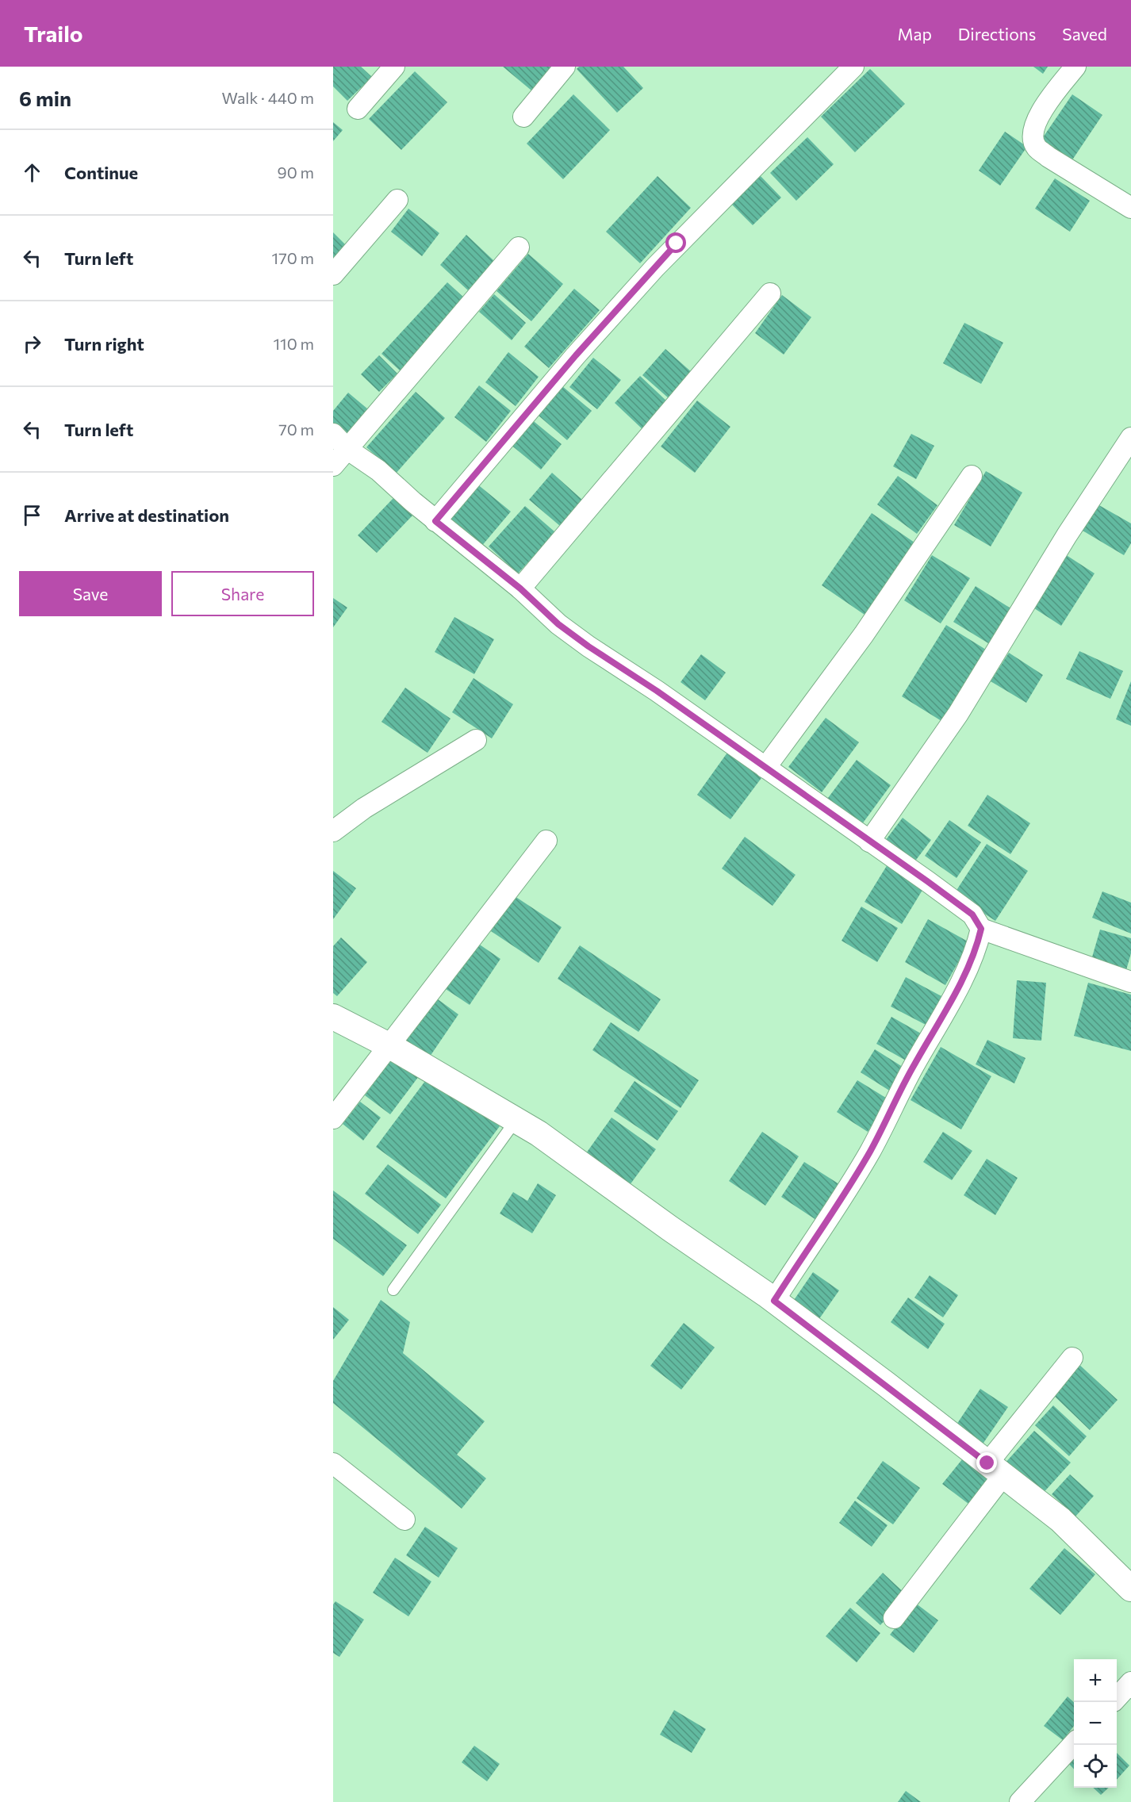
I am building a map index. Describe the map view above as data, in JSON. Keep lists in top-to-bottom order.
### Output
{
  "page": {
    "header": "Trailo",
    "nav": ["Map", "Directions", "Saved"],
    "heading": ["6 min", "Walk · 440 m"],
    "list": [
      ["Continue", "90 m"],
      ["Turn left", "170 m"],
      ["Turn right", "110 m"],
      ["Turn left", "70 m"],
      "Arrive at destination"
    ],
    "buttons": ["Save", "Share"],
    "map_buttons": ["+", "−"]
  }
}
